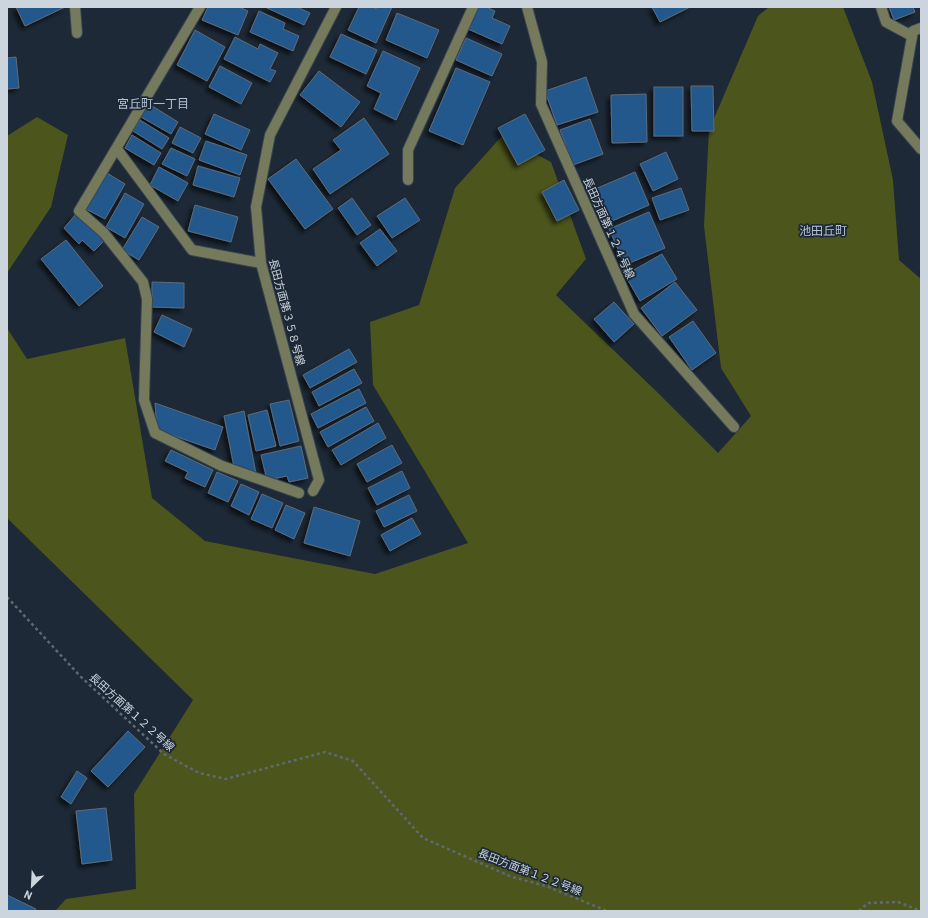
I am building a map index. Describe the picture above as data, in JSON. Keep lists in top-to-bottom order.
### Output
{
  "streets": {
    "street": ["長田方面第１２４号線", "長田方面第３５８号線"],
    "path": ["長田方面第１２２号線"]
  },
  "districts": ["宮丘町一丁目", "池田丘町"],
  "north": "bottom left"
}
